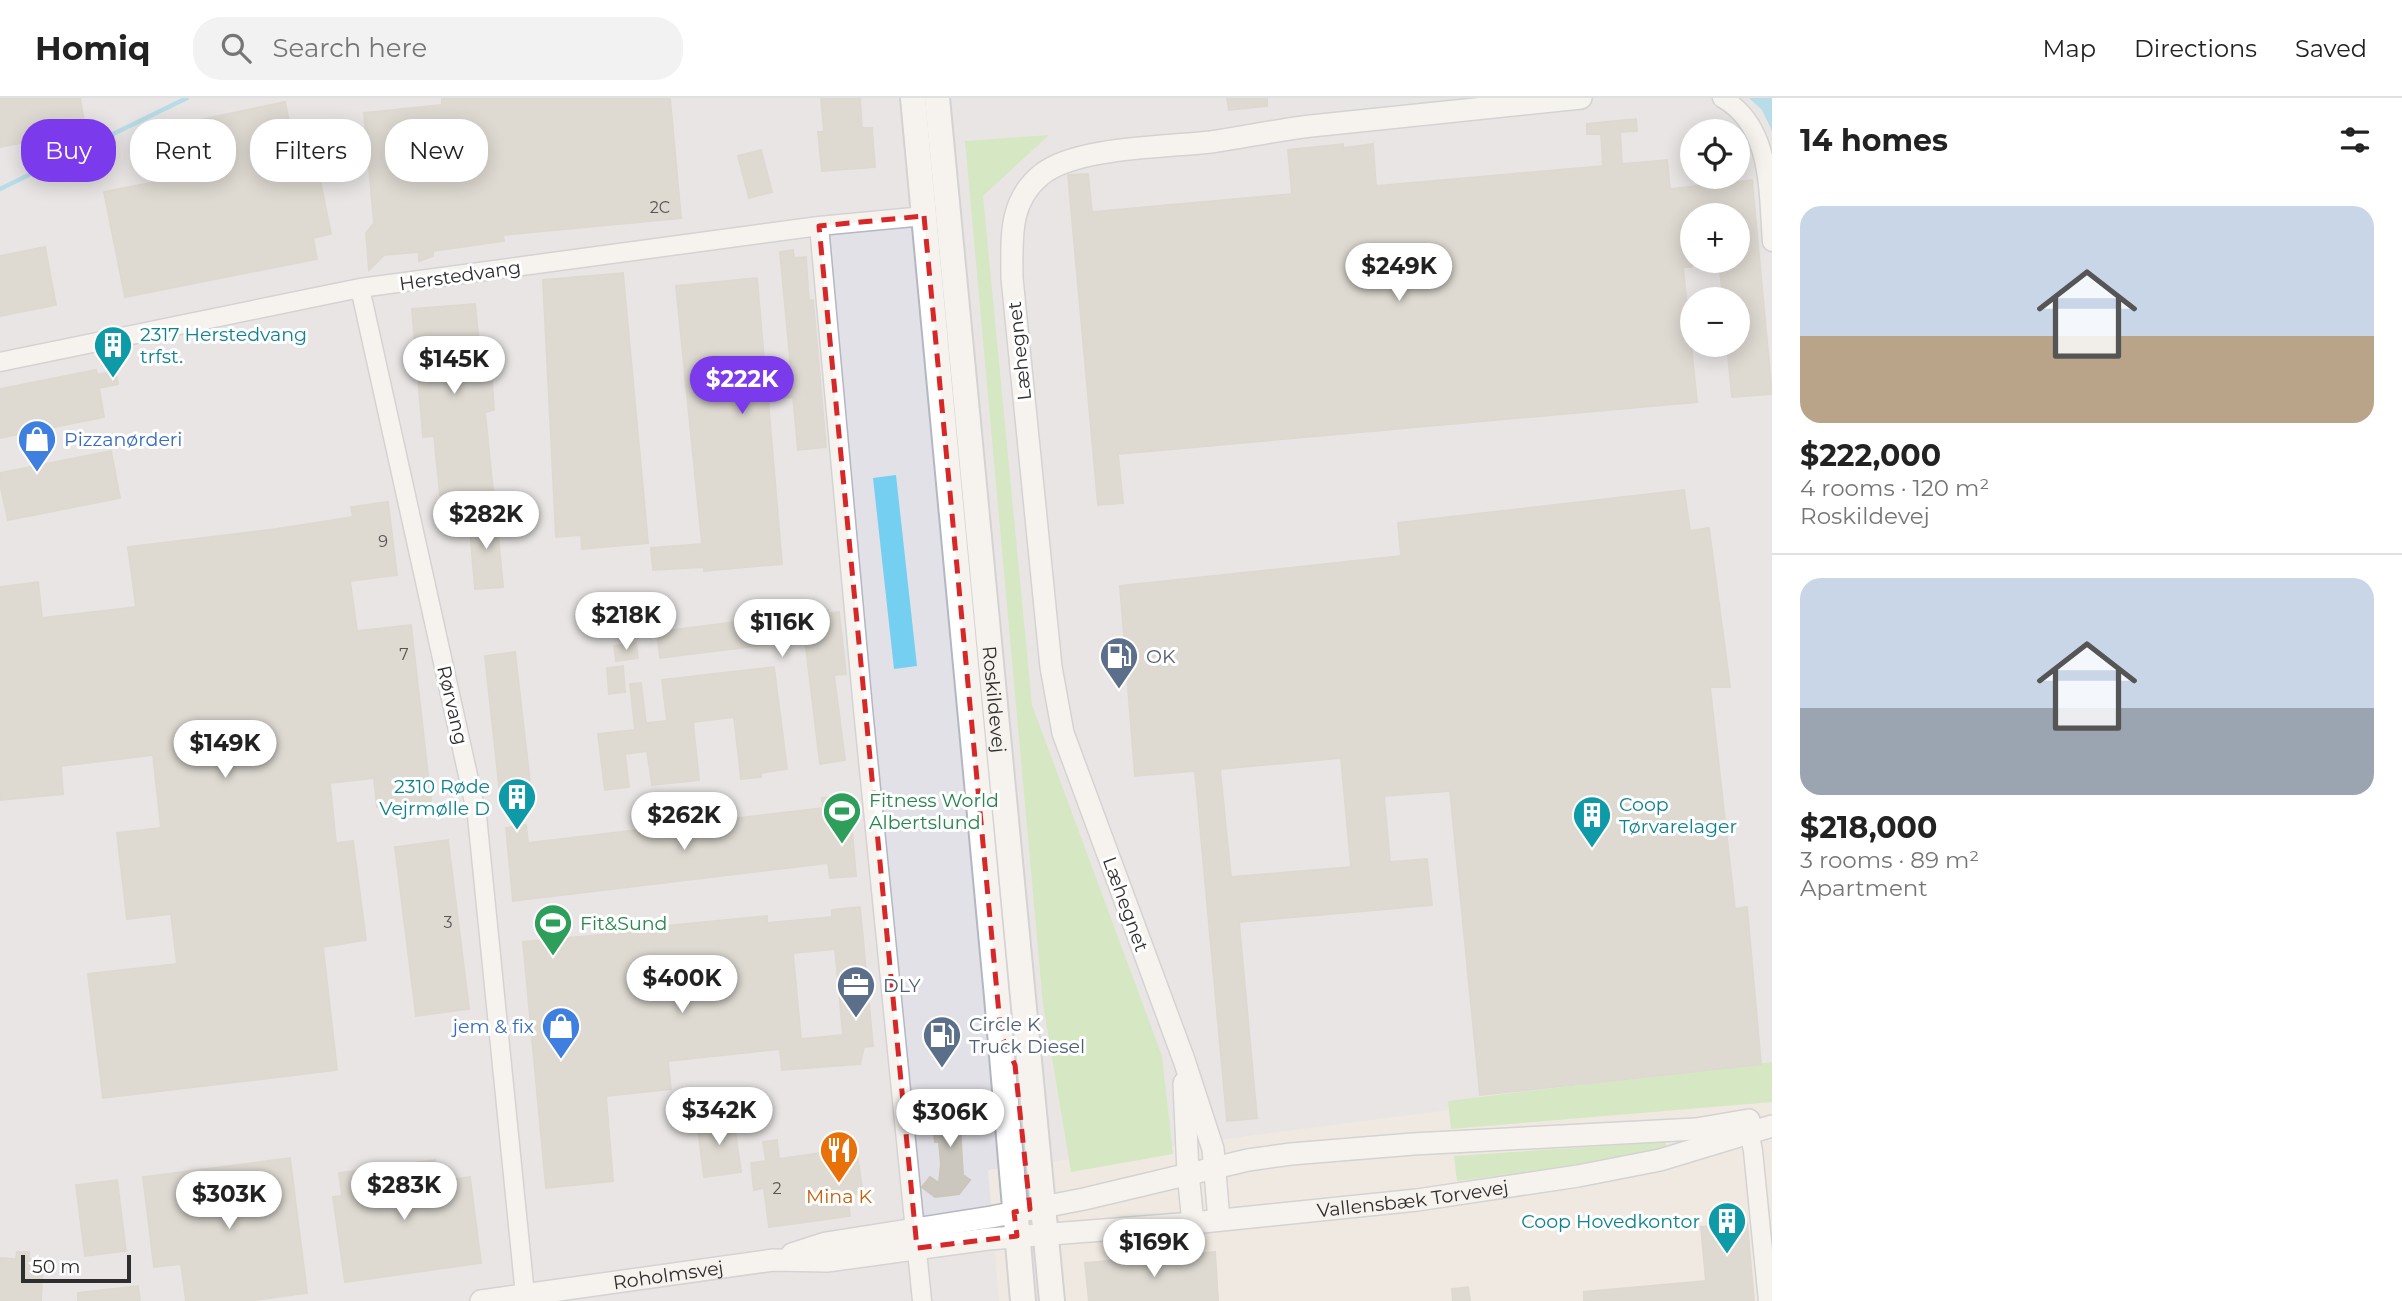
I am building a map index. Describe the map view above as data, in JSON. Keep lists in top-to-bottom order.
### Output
{
  "streets": {
    "main road": ["Roskildevej"],
    "street": [
      "Herstedvang",
      "Læhegnet",
      "Rørvang",
      "Vallensbæk Torvevej",
      "Roholmsvej"
    ]
  },
  "crossings": [
    ["Herstedvang", "Roskildevej"],
    ["Herstedvang", "Rørvang"],
    ["Læhegnet", "Vallensbæk Torvevej"],
    ["Roskildevej", "Vallensbæk Torvevej"],
    ["Roskildevej", "Roholmsvej"],
    ["Rørvang", "Roholmsvej"],
    ["Vallensbæk Torvevej", "Roholmsvej"]
  ],
  "places": {
    "building": [
      "2317 Herstedvang trfst.",
      "2310 Røde Vejrmølle D",
      "Coop Tørvarelager",
      "Coop Hovedkontor"
    ],
    "shop": ["Pizzanørderi", "jem & fix"],
    "fuel station": ["OK", "Circle K Truck Diesel"],
    "sports": ["Fitness World Albertslund", "Fit&Sund"],
    "office": ["DLY"],
    "restaurant": ["Mina K"]
  },
  "house_numbers": [
    "2C",
    "9",
    "7",
    "3",
    "2"
  ],
  "scale_bar": "50 m",
  "page": {
    "header": "Homiq",
    "search": "Search here",
    "nav": ["Map", "Directions", "Saved"],
    "heading": "14 homes",
    "map_buttons": ["+", "−"],
    "chip": [
      "Buy",
      "Rent",
      "Filters",
      "New"
    ],
    "list": [
      {
        "name": "$222,000",
        "note": "4 rooms · 120 m² · Roskildevej"
      },
      {
        "name": "$218,000",
        "note": "3 rooms · 89 m² · Apartment"
      }
    ],
    "price": [
      "$249K",
      "$145K",
      "$222K",
      "$282K",
      "$218K",
      "$116K",
      "$149K",
      "$262K",
      "$400K",
      "$342K",
      "$306K",
      "$283K",
      "$303K",
      "$169K"
    ],
    "scale": "50 m"
  }
}
